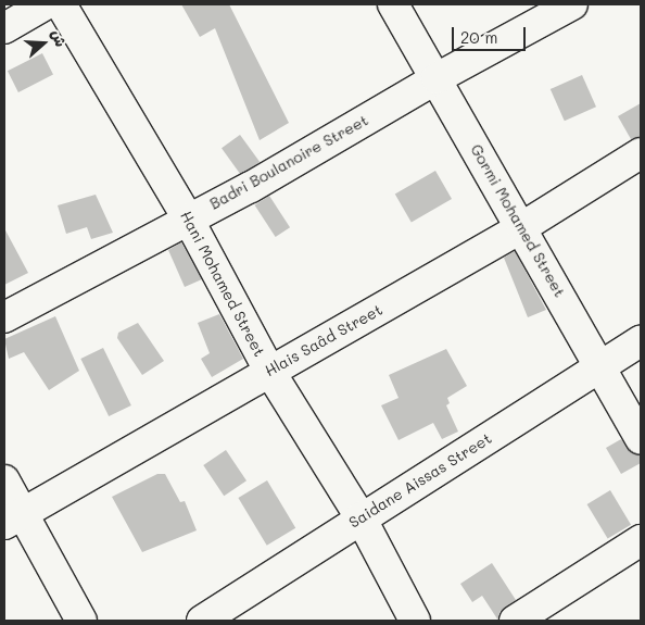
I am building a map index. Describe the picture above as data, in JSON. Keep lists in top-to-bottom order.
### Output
{
  "streets": {
    "street": [
      "Badri Boulanoire Street",
      "Gormi Mohamed Street",
      "Hani Mohamed Street",
      "Hlais Saâd Street",
      "Saidane Aissas Street"
    ]
  },
  "crossings": [
    ["Badri Boulanoire Street", "Gormi Mohamed Street"],
    ["Badri Boulanoire Street", "Hani Mohamed Street"],
    ["Gormi Mohamed Street", "Hlais Saâd Street"],
    ["Gormi Mohamed Street", "Saidane Aissas Street"],
    ["Hani Mohamed Street", "Hlais Saâd Street"],
    ["Hani Mohamed Street", "Saidane Aissas Street"]
  ],
  "scale_bar": "20 m",
  "north": "right"
}
